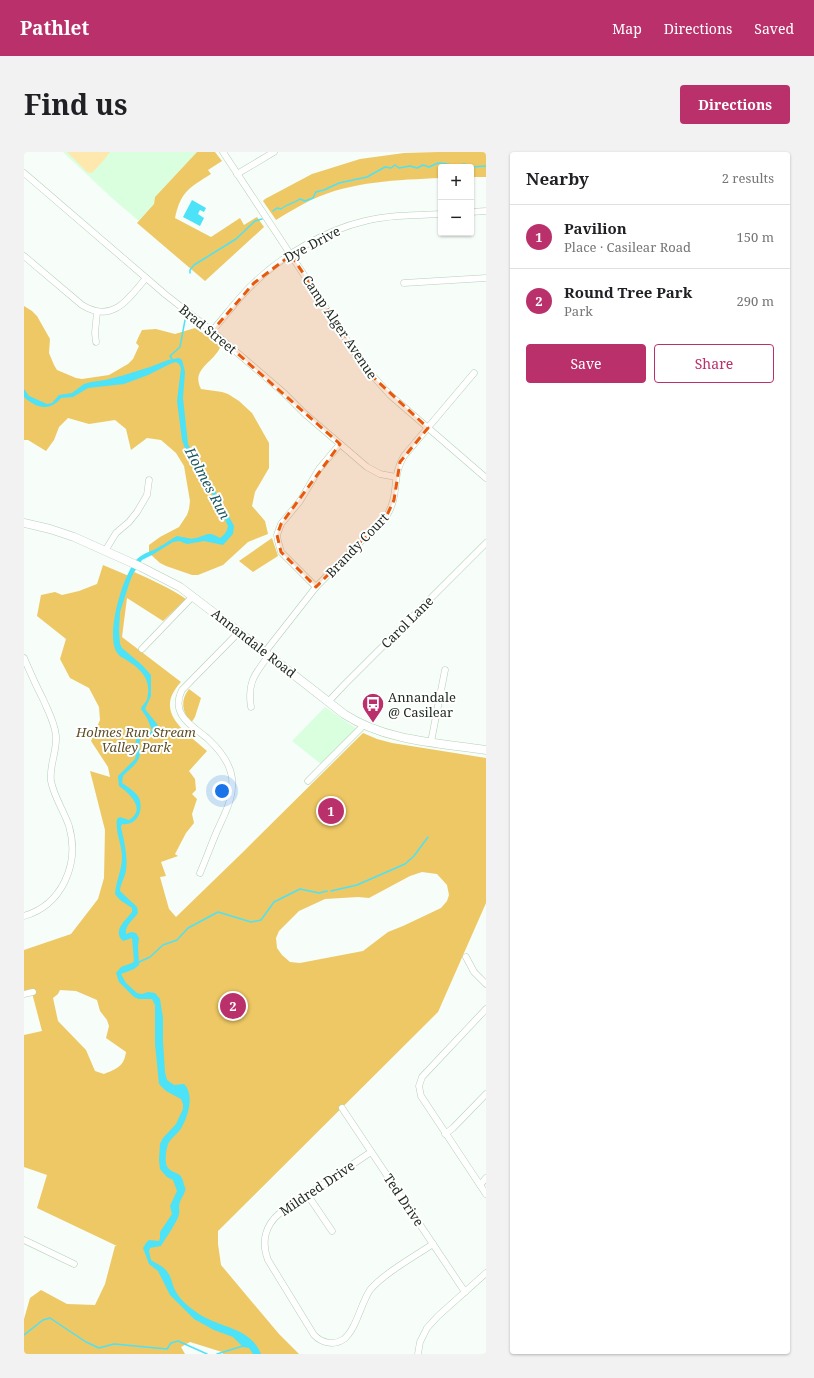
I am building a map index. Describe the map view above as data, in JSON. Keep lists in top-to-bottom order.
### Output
{
  "streets": {
    "main road": ["Annandale Road"],
    "street": [
      "Dye Drive",
      "Camp Alger Avenue",
      "Brad Street",
      "Brandy Court",
      "Carol Lane",
      "Mildred Drive",
      "Ted Drive"
    ]
  },
  "crossings": [
    ["Dye Drive", "Camp Alger Avenue"],
    ["Dye Drive", "Brad Street"],
    ["Camp Alger Avenue", "Brandy Court"],
    ["Brad Street", "Brandy Court"],
    ["Brandy Court", "Annandale Road"],
    ["Carol Lane", "Annandale Road"],
    ["Mildred Drive", "Ted Drive"]
  ],
  "water": ["Holmes Run"],
  "parks": ["Holmes Run Stream Valley Park"],
  "places": {
    "bus stop": ["Annandale @ Casilear"]
  },
  "page": {
    "header": "Pathlet",
    "nav": ["Map", "Directions", "Saved"],
    "title": "Find us",
    "buttons": [
      "Directions",
      ["Save", "Share"]
    ],
    "heading": ["Nearby", "2 results"],
    "map_buttons": ["+", "−"],
    "list": [
      {
        "mark": "1",
        "name": "Pavilion",
        "note": "Place · Casilear Road",
        "value": "150 m"
      },
      {
        "mark": "2",
        "name": "Round Tree Park",
        "note": "Park",
        "value": "290 m"
      }
    ],
    "pins": ["1", "2"]
  }
}
